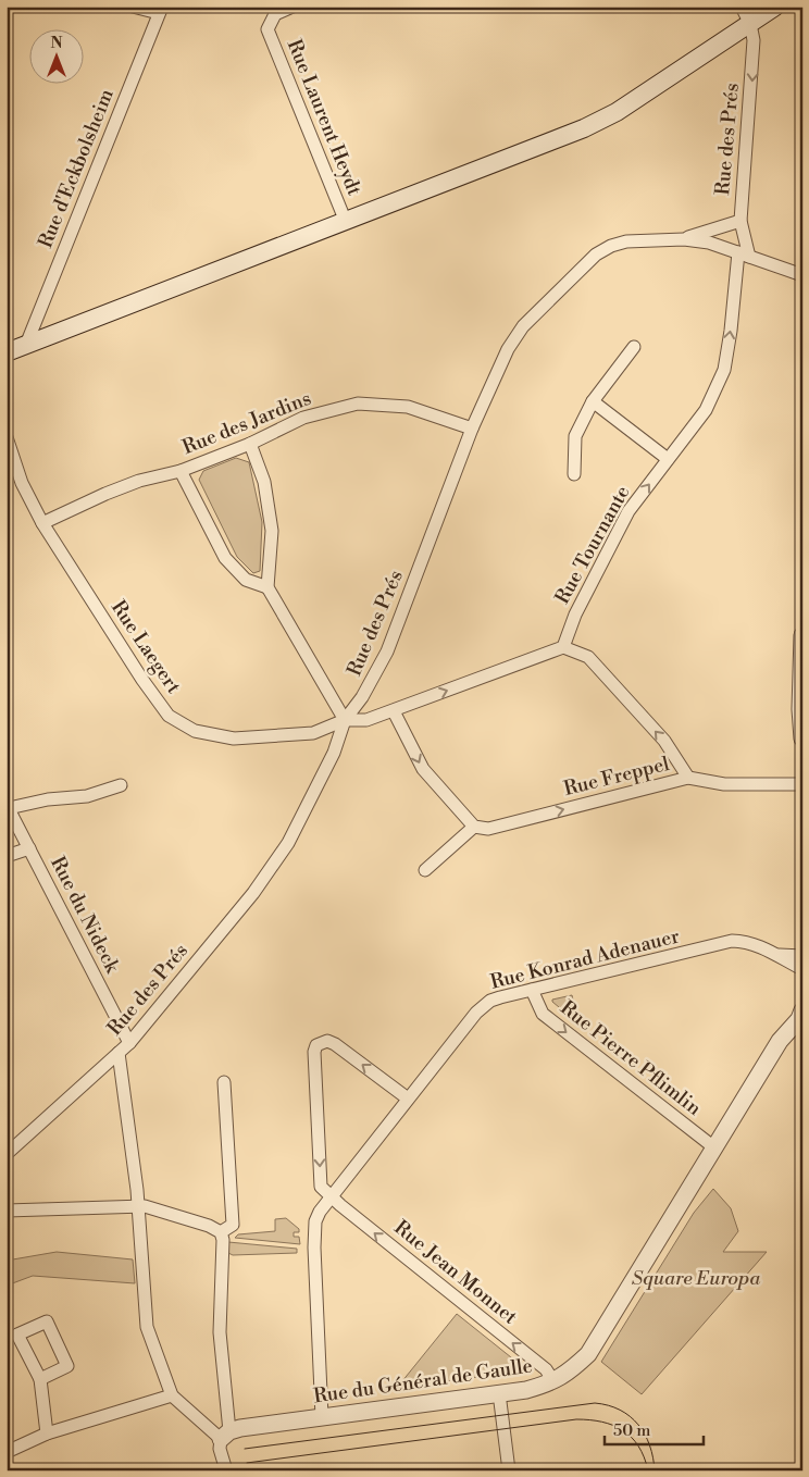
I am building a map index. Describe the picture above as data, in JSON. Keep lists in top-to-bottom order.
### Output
{
  "streets": {
    "street": [
      "Rue Laurent Heydt",
      "Rue des Prés",
      "Rue d'Eckbolsheim",
      "Rue des Jardins",
      "Rue Tournante",
      "Rue Laegert",
      "Rue Freppel",
      "Rue du Nideck",
      "Rue Konrad Adenauer",
      "Rue Pierre Pflimlin",
      "Rue Jean Monnet",
      "Rue du Général de Gaulle"
    ]
  },
  "crossings": [
    ["Rue des Prés", "Rue des Jardins"],
    ["Rue des Prés", "Rue Tournante"],
    ["Rue des Prés", "Rue Laegert"],
    ["Rue des Prés", "Rue du Nideck"],
    ["Rue des Jardins", "Rue Laegert"],
    ["Rue Konrad Adenauer", "Rue Pierre Pflimlin"],
    ["Rue Konrad Adenauer", "Rue Jean Monnet"],
    ["Rue Konrad Adenauer", "Rue du Général de Gaulle"],
    ["Rue Pierre Pflimlin", "Rue du Général de Gaulle"],
    ["Rue Jean Monnet", "Rue du Général de Gaulle"]
  ],
  "one_way": ["Rue Freppel", "Rue Pierre Pflimlin", "Rue Jean Monnet"],
  "parks": ["Square Europa"],
  "scale_bar": "50 m",
  "north": "top"
}
